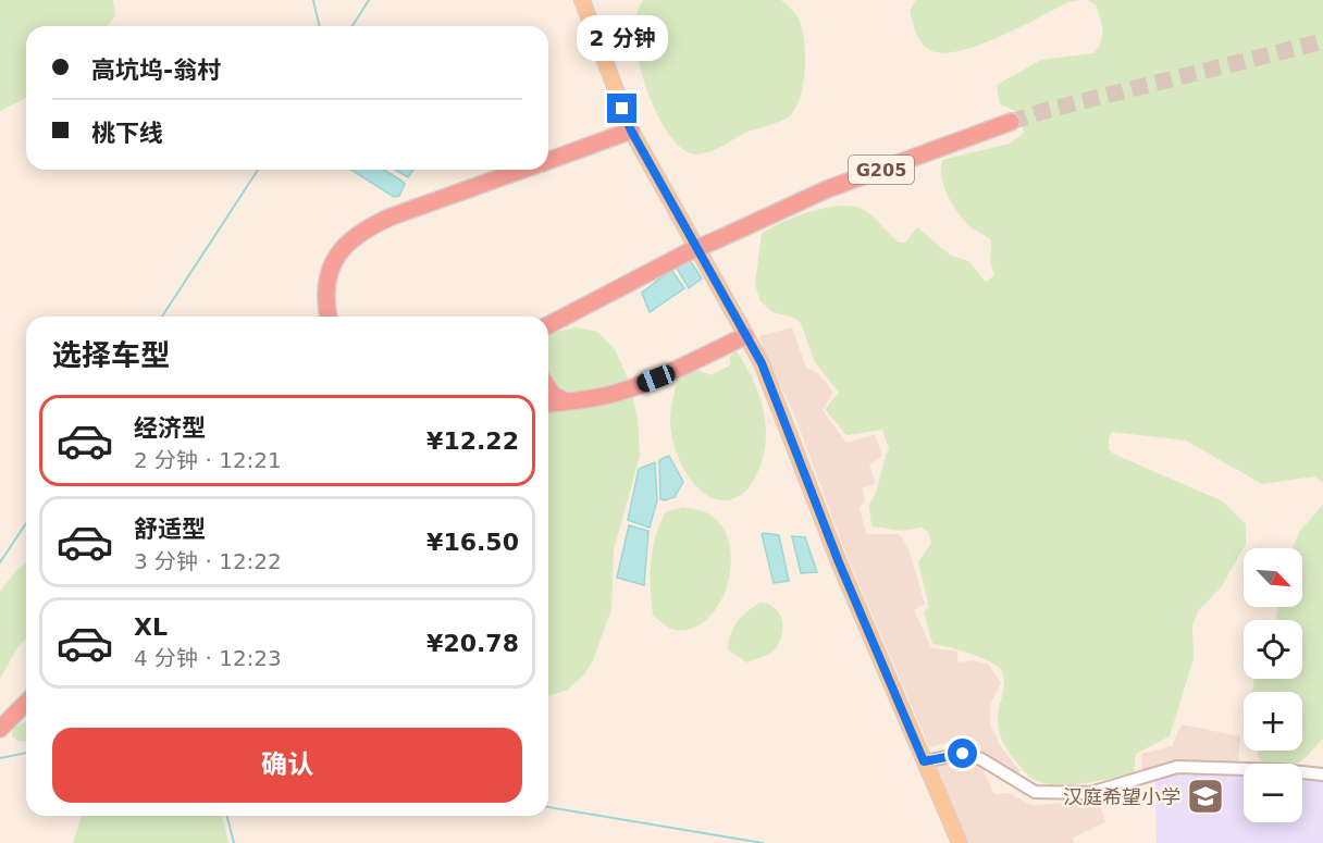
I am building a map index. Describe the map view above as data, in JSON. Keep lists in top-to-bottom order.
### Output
{
  "streets": {
    "highway": ["G205"]
  },
  "places": {
    "school or university": ["汉庭希望小学"]
  },
  "north": "bottom right",
  "page": {
    "bubble": "2 分钟",
    "banner": ["高坑坞-翁村", "桃下线"],
    "heading": "选择车型",
    "list": [
      {
        "name": "经济型",
        "note": "2 分钟 · 12:21",
        "value": "¥12.22"
      },
      {
        "name": "舒适型",
        "note": "3 分钟 · 12:22",
        "value": "¥16.50"
      },
      {
        "name": "XL",
        "note": "4 分钟 · 12:23",
        "value": "¥20.78"
      }
    ],
    "map_buttons": ["+", "−"],
    "buttons": "确认"
  }
}
